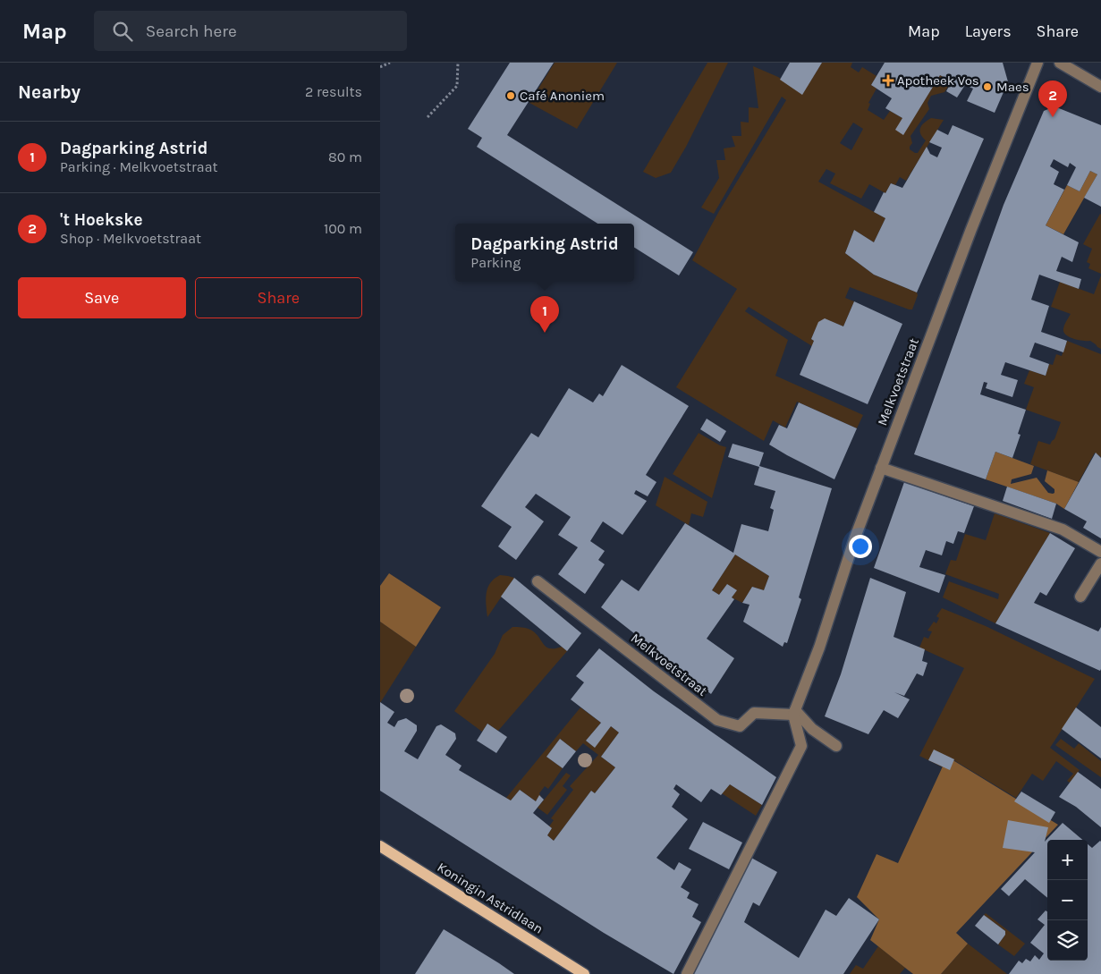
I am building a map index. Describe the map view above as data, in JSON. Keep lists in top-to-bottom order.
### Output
{
  "streets": {
    "main road": ["Koningin Astridlaan"],
    "street": ["Melkvoetstraat"]
  },
  "places": {
    "health": ["Apotheek Vos"],
    "other": ["Maes", "Café Anoniem"]
  },
  "page": {
    "header": "Map",
    "search": "Search here",
    "nav": ["Map", "Layers", "Share"],
    "heading": ["Nearby", "2 results"],
    "pins": ["2", "1"],
    "list": [
      {
        "mark": "1",
        "name": "Dagparking Astrid",
        "note": "Parking · Melkvoetstraat",
        "value": "80 m"
      },
      {
        "mark": "2",
        "name": "'t Hoekske",
        "note": "Shop · Melkvoetstraat",
        "value": "100 m"
      }
    ],
    "popup": ["Dagparking Astrid", "Parking"],
    "buttons": ["Save", "Share"],
    "map_buttons": ["+", "−"]
  }
}
